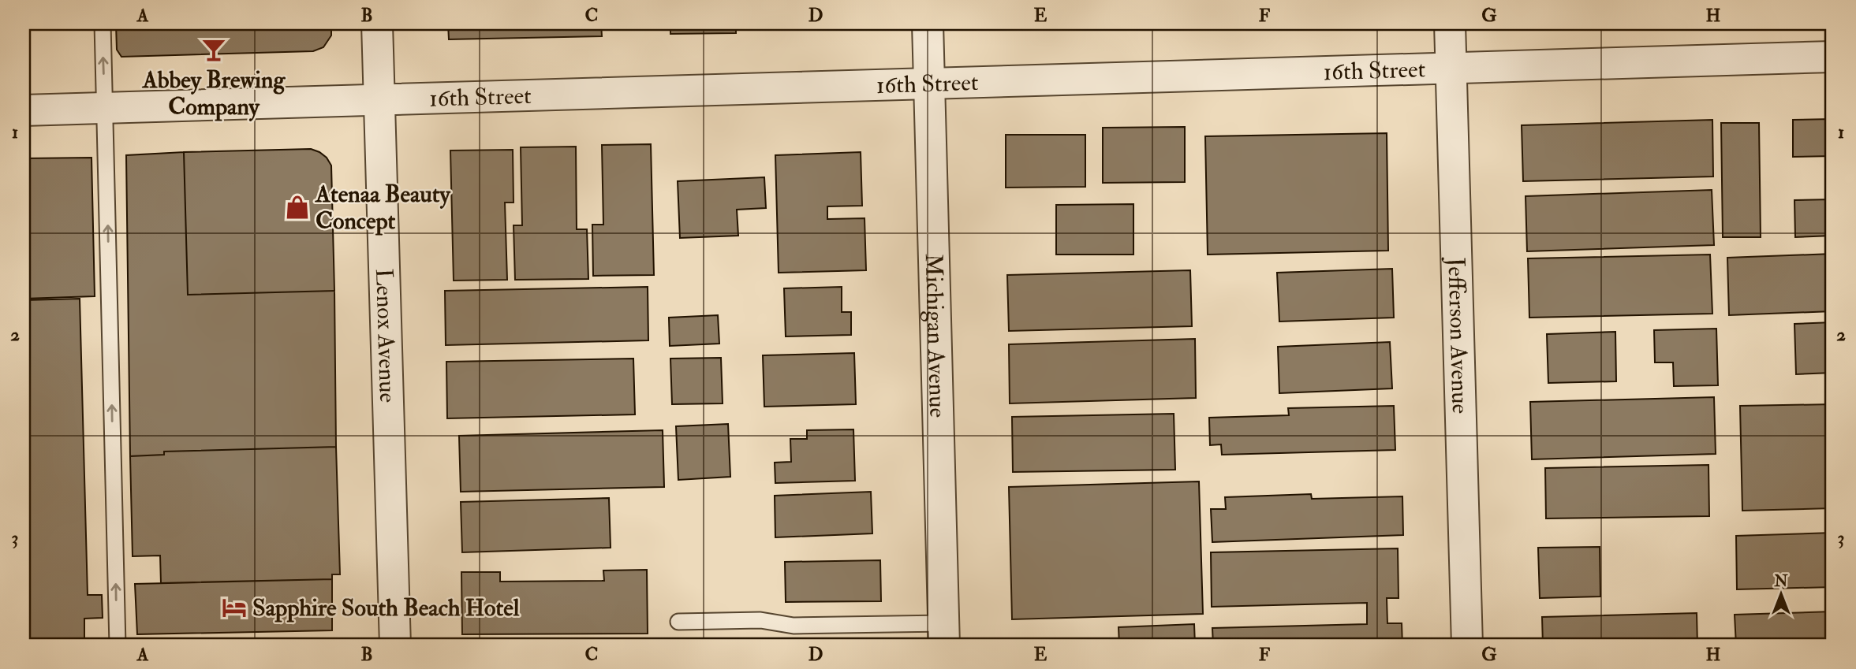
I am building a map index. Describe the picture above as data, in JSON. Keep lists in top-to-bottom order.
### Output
{
  "streets": {
    "street": [
      "16th Street",
      "Lenox Avenue",
      "Michigan Avenue",
      "Jefferson Avenue"
    ]
  },
  "crossings": [
    ["16th Street", "Lenox Avenue"],
    ["16th Street", "Michigan Avenue"],
    ["16th Street", "Jefferson Avenue"]
  ],
  "places": {
    "bar": ["Abbey Brewing Company"],
    "shop": ["Atenaa Beauty Concept"],
    "hotel": ["Sapphire South Beach Hotel"]
  },
  "north": "top",
  "grid": {
    "columns": [
      "A",
      "B",
      "C",
      "D",
      "E",
      "F",
      "G",
      "H"
    ],
    "rows": ["1", "2", "3"]
  }
}
